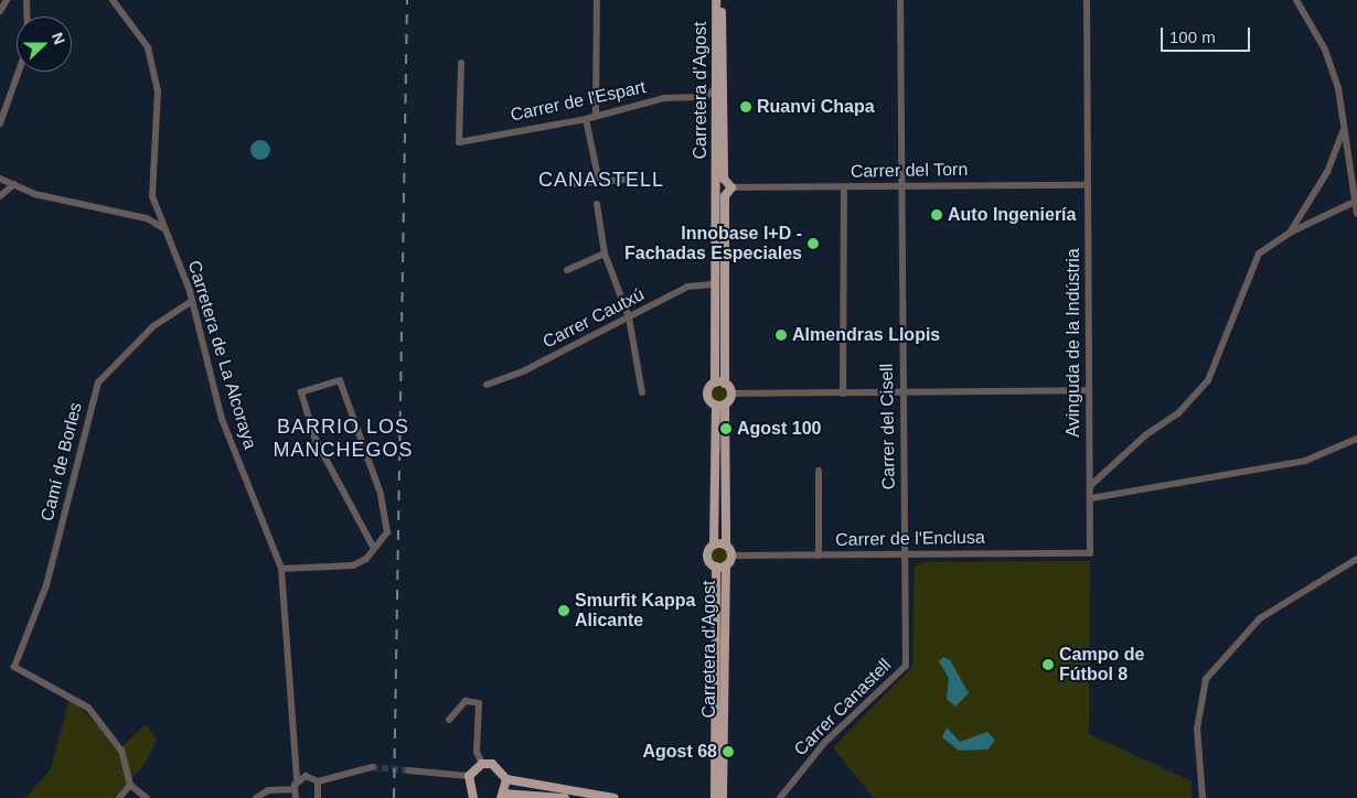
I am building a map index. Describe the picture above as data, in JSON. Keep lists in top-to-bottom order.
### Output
{
  "streets": {
    "main road": ["Carretera d'Agost"],
    "street": [
      "Carrer de l'Espart",
      "Carrer del Torn",
      "Carrer Cautxú",
      "Avinguda de la Indústria",
      "Carretera de La Alcoraya",
      "Carrer del Cisell",
      "Camí de Borles",
      "Carrer de l'Enclusa",
      "Carrer Canastell"
    ]
  },
  "crossings": [
    ["Carretera d'Agost", "Carrer de l'Enclusa"],
    ["Carrer del Torn", "Avinguda de la Indústria"],
    ["Carrer del Torn", "Carrer del Cisell"],
    ["Avinguda de la Indústria", "Carrer de l'Enclusa"],
    ["Carretera de La Alcoraya", "Camí de Borles"],
    ["Carrer del Cisell", "Carrer de l'Enclusa"],
    ["Carrer del Cisell", "Carrer Canastell"]
  ],
  "districts": ["CANASTELL", "BARRIO LOS MANCHEGOS"],
  "places": [
    "Ruanvi Chapa",
    "Auto Ingeniería",
    "Innobase I+D - Fachadas Especiales",
    "Almendras Llopis",
    "Agost 100",
    "Smurfit Kappa Alicante",
    "Campo de Fútbol 8",
    "Agost 68"
  ],
  "scale_bar": "100 m",
  "north": "right"
}
